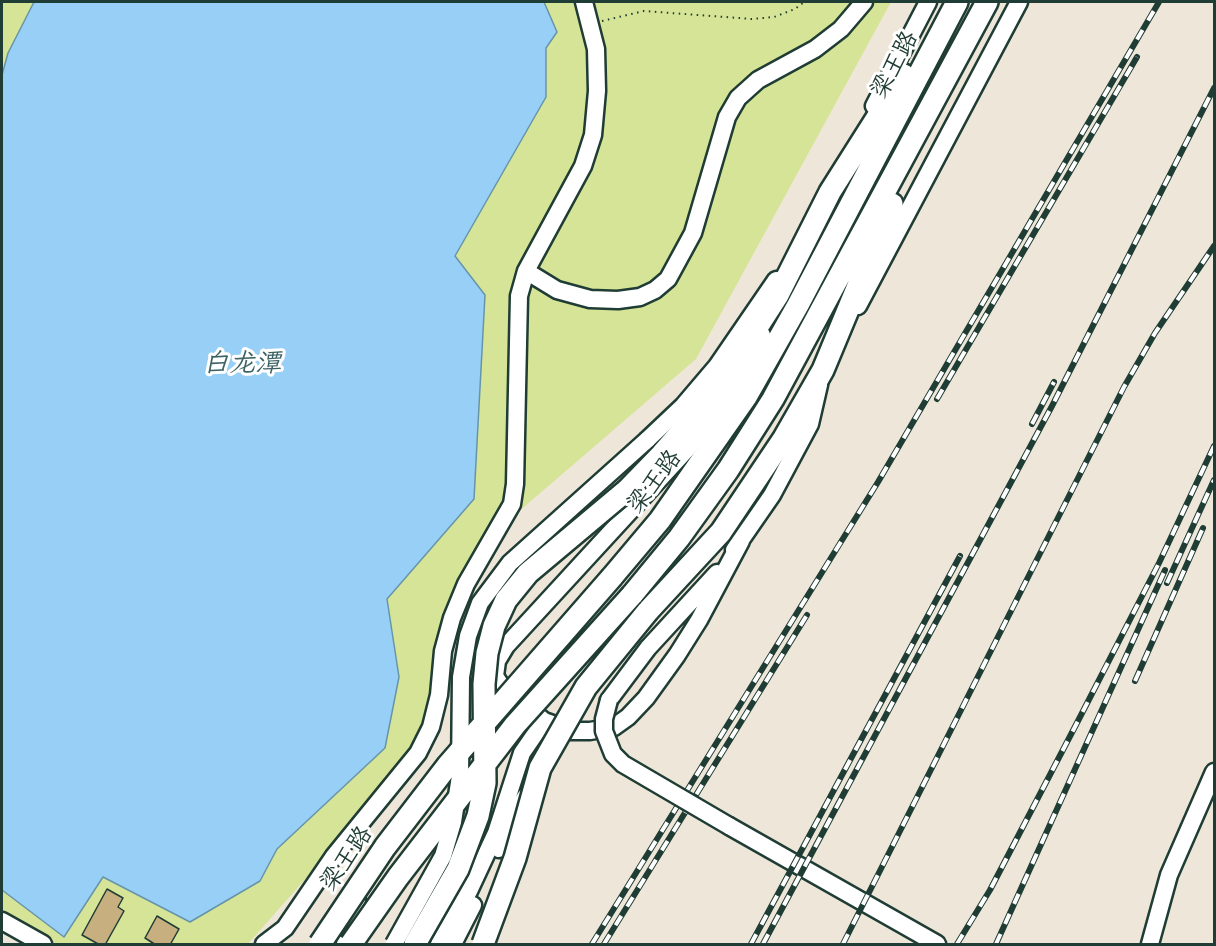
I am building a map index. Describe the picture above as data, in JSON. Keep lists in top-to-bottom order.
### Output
{
  "streets": {
    "main road": ["梁王路"]
  },
  "water": ["白龙潭"]
}
